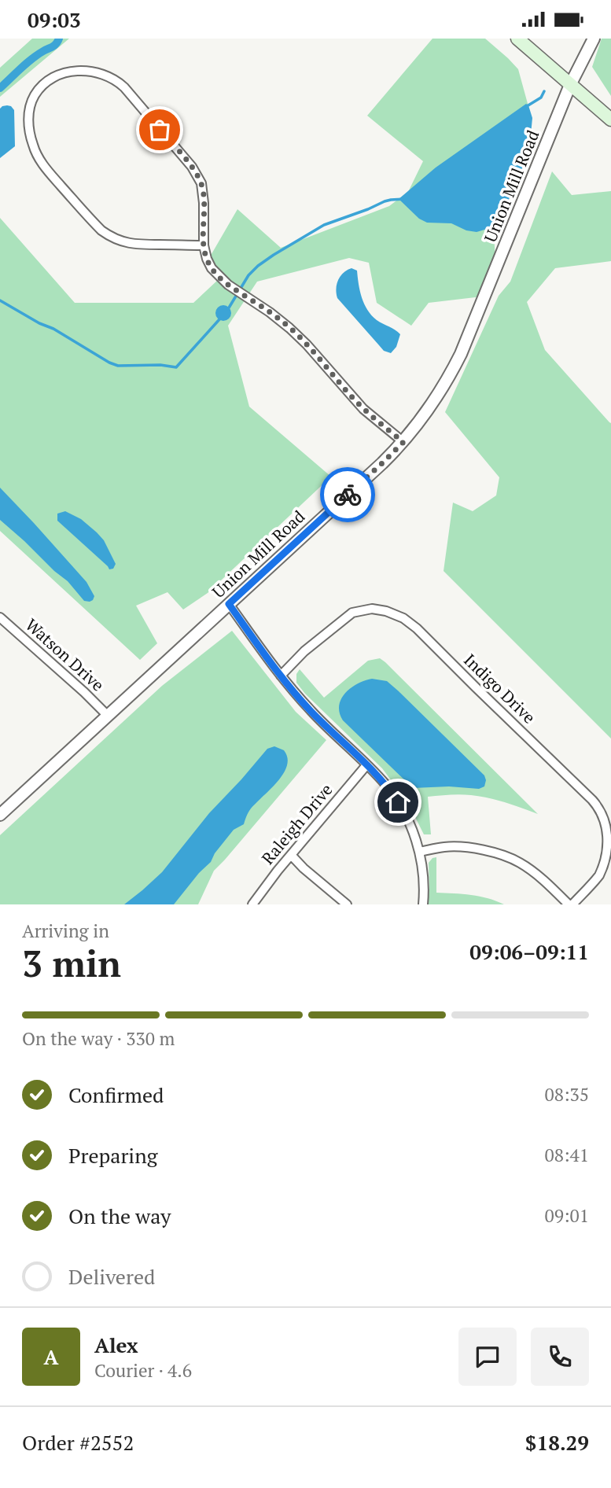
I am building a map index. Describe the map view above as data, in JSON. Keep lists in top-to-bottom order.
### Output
{
  "streets": {
    "street": [
      "Union Mill Road",
      "Watson Drive",
      "Indigo Drive",
      "Raleigh Drive"
    ]
  },
  "crossings": [
    ["Union Mill Road", "Watson Drive"]
  ],
  "page": {
    "status": "09:03",
    "heading": ["3 min", "Arriving in", "09:06–09:11"],
    "panel": [
      "Alex",
      "Courier · 4.6",
      "Order #2552",
      "$18.29"
    ],
    "bar": "On the way · 330 m",
    "list": [
      ["Confirmed", "08:35"],
      ["Preparing", "08:41"],
      ["On the way", "09:01"],
      "Delivered"
    ],
    "round": "A"
  }
}
